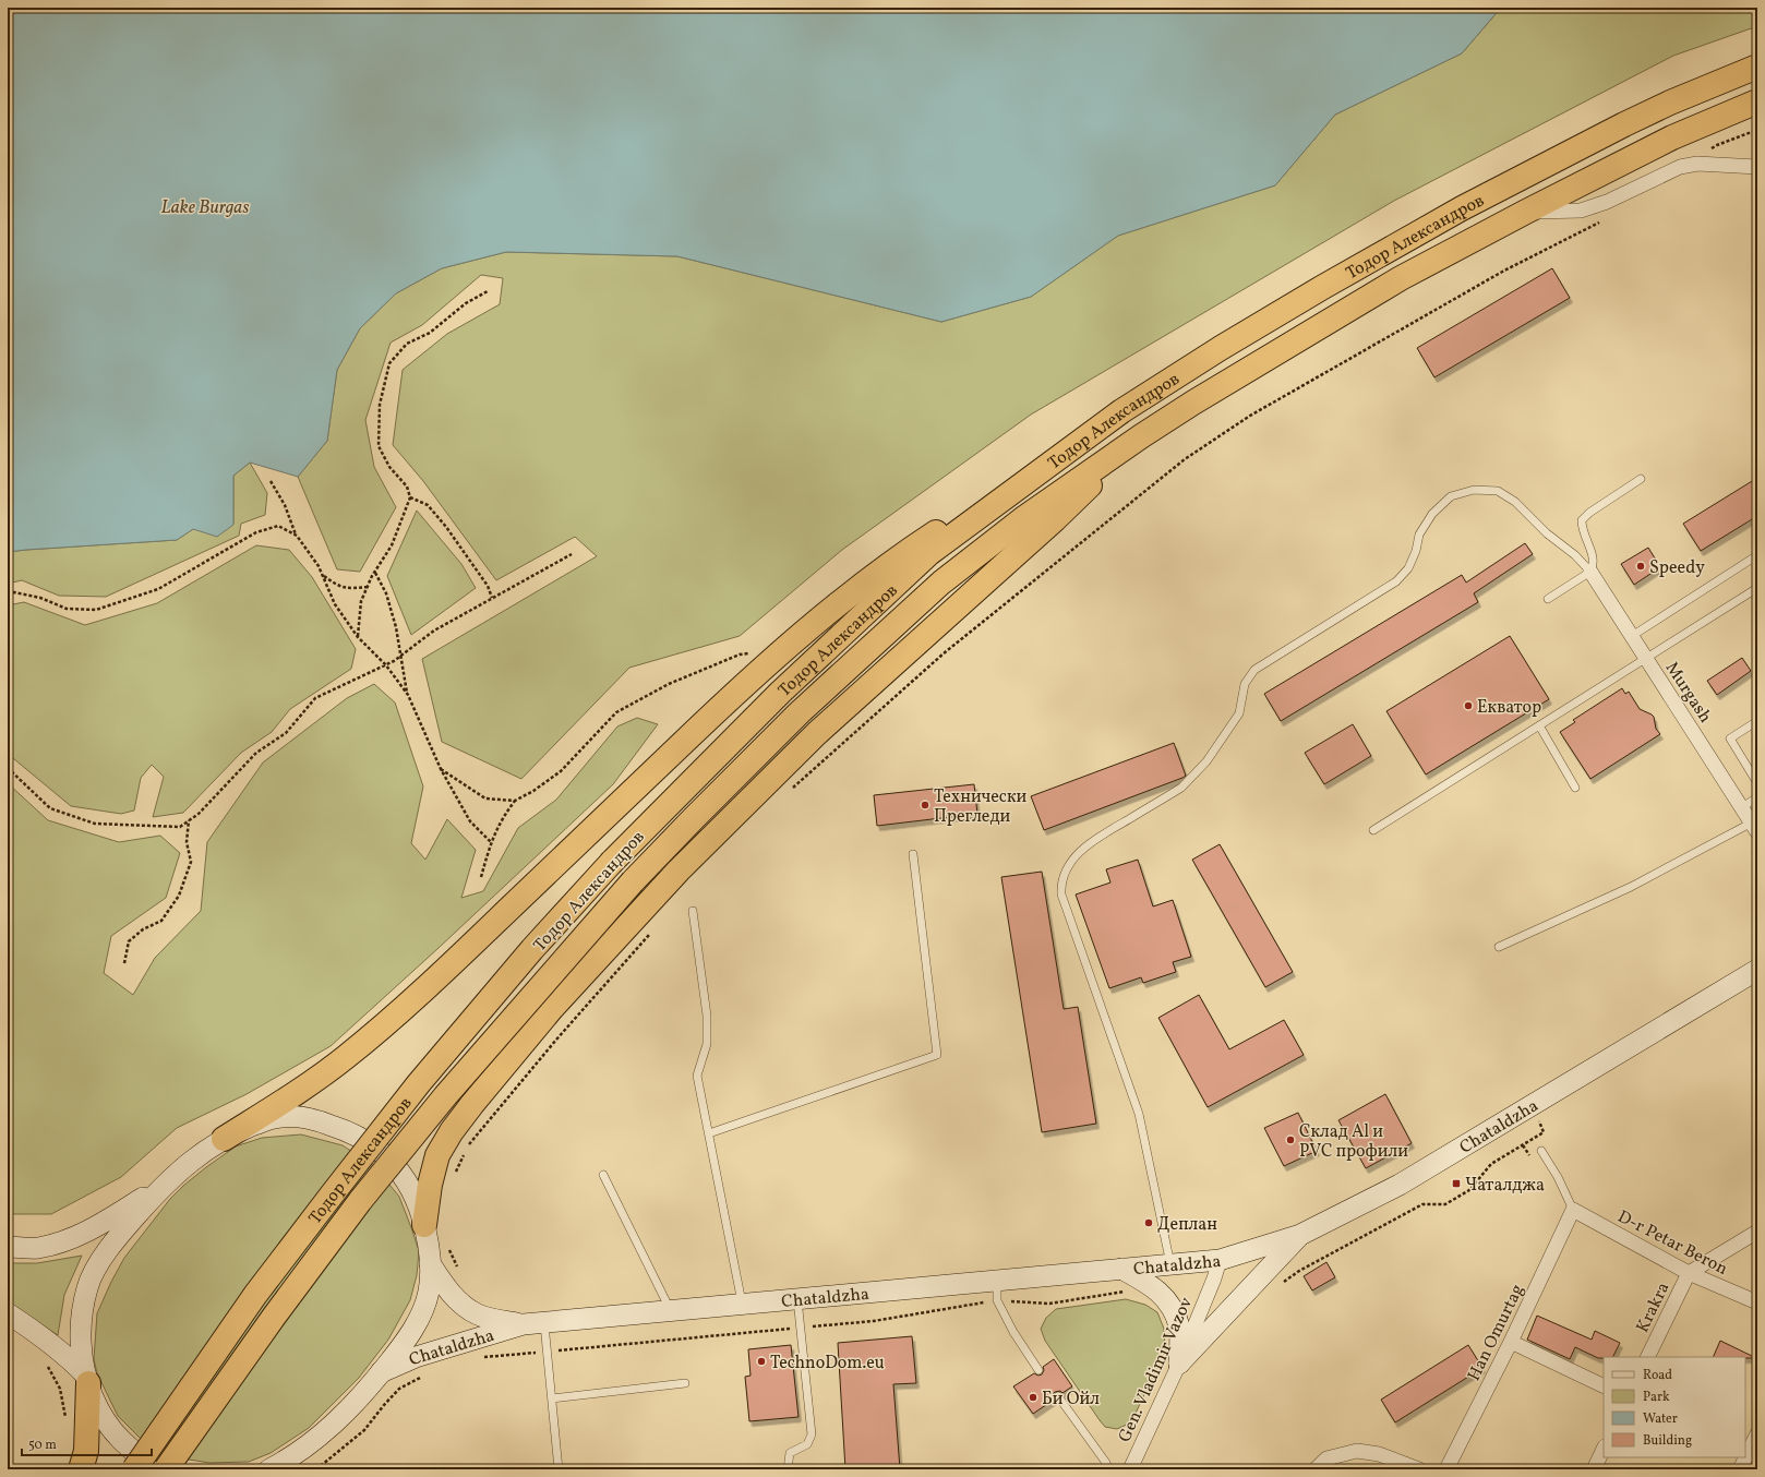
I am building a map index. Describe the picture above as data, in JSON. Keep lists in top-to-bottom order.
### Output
{
  "streets": {
    "highway": ["Тодор Александров"],
    "main road": ["Chataldzha"],
    "street": [
      "Murgash",
      "D-r Petar Beron",
      "Krakra",
      "Han Omurtag",
      "Gen. Vladimir Vazov"
    ]
  },
  "crossings": [
    ["Chataldzha", "Gen. Vladimir Vazov"],
    ["D-r Petar Beron", "Krakra"],
    ["D-r Petar Beron", "Han Omurtag"]
  ],
  "water": ["Lake Burgas"],
  "places": {
    "other": [
      "Speedy",
      "Екватор",
      "Технически Прегледи",
      "Склад Al и PVC профили",
      "Деплан",
      "TechnoDom.eu",
      "Би Ойл"
    ],
    "transit": ["Чаталджа"]
  },
  "legend": [
    "Road",
    "Park",
    "Water",
    "Building"
  ],
  "scale_bar": "50 m"
}
